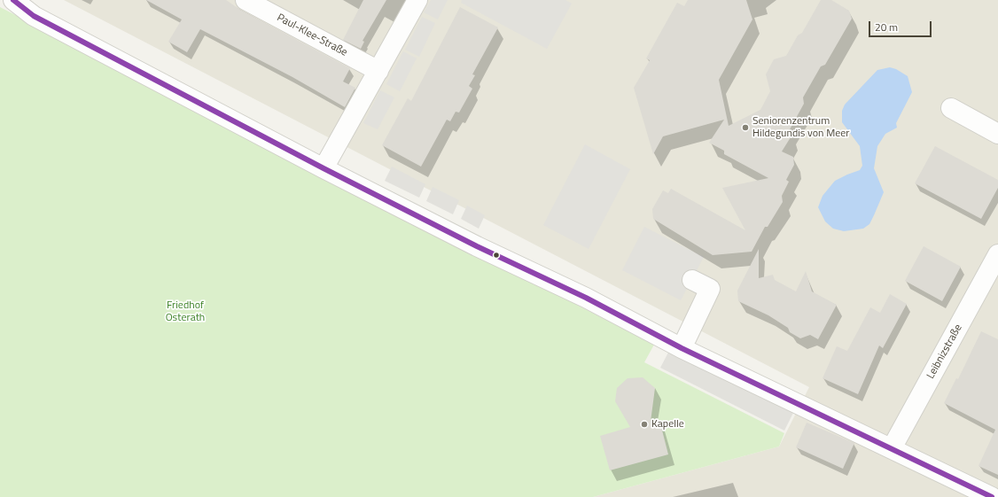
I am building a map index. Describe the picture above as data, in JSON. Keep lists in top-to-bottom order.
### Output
{
  "streets": {
    "street": ["Paul-Klee-Straße", "Leibnizstraße"]
  },
  "parks": ["Friedhof Osterath"],
  "places": ["Seniorenzentrum Hildegundis von Meer", "Kapelle"],
  "scale_bar": "20 m"
}
